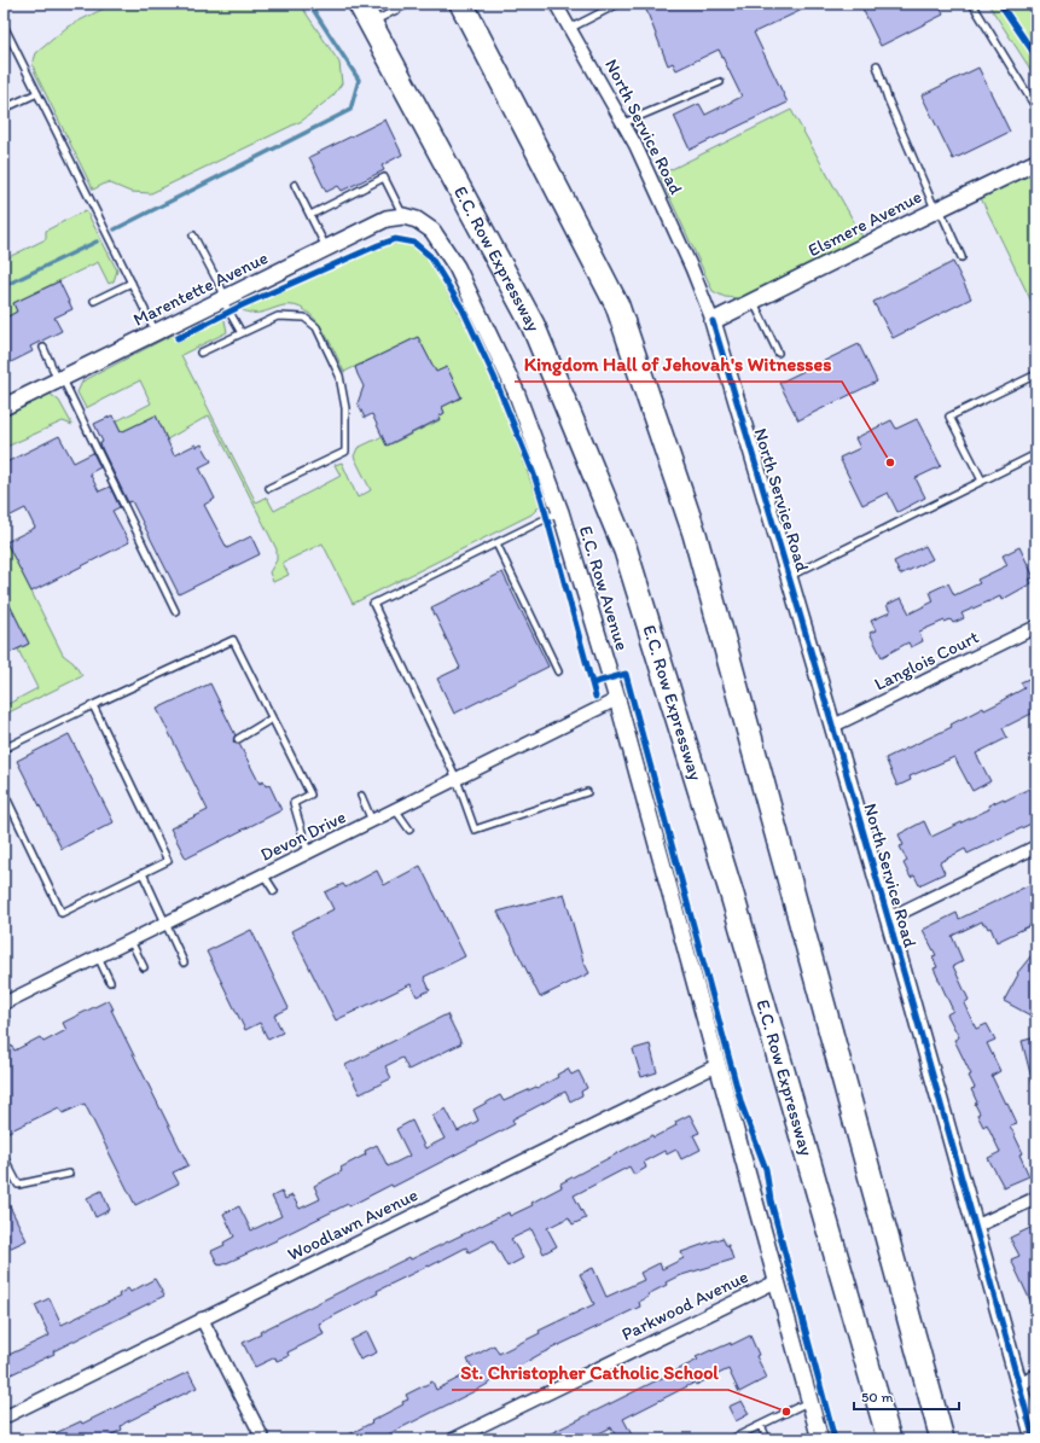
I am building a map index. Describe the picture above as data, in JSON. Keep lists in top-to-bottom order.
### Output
{
  "streets": {
    "highway": ["E.C. Row Expressway"],
    "street": [
      "North Service Road",
      "Elsmere Avenue",
      "Marentette Avenue",
      "E.C. Row Avenue",
      "Langlois Court",
      "Devon Drive",
      "Woodlawn Avenue",
      "Parkwood Avenue"
    ]
  },
  "crossings": [
    ["North Service Road", "Elsmere Avenue"],
    ["North Service Road", "Langlois Court"],
    ["Marentette Avenue", "E.C. Row Avenue"],
    ["E.C. Row Avenue", "Devon Drive"],
    ["E.C. Row Avenue", "Woodlawn Avenue"],
    ["E.C. Row Avenue", "Parkwood Avenue"]
  ],
  "places": ["Kingdom Hall of Jehovah's Witnesses", "St. Christopher Catholic School"],
  "scale_bar": "50 m"
}
